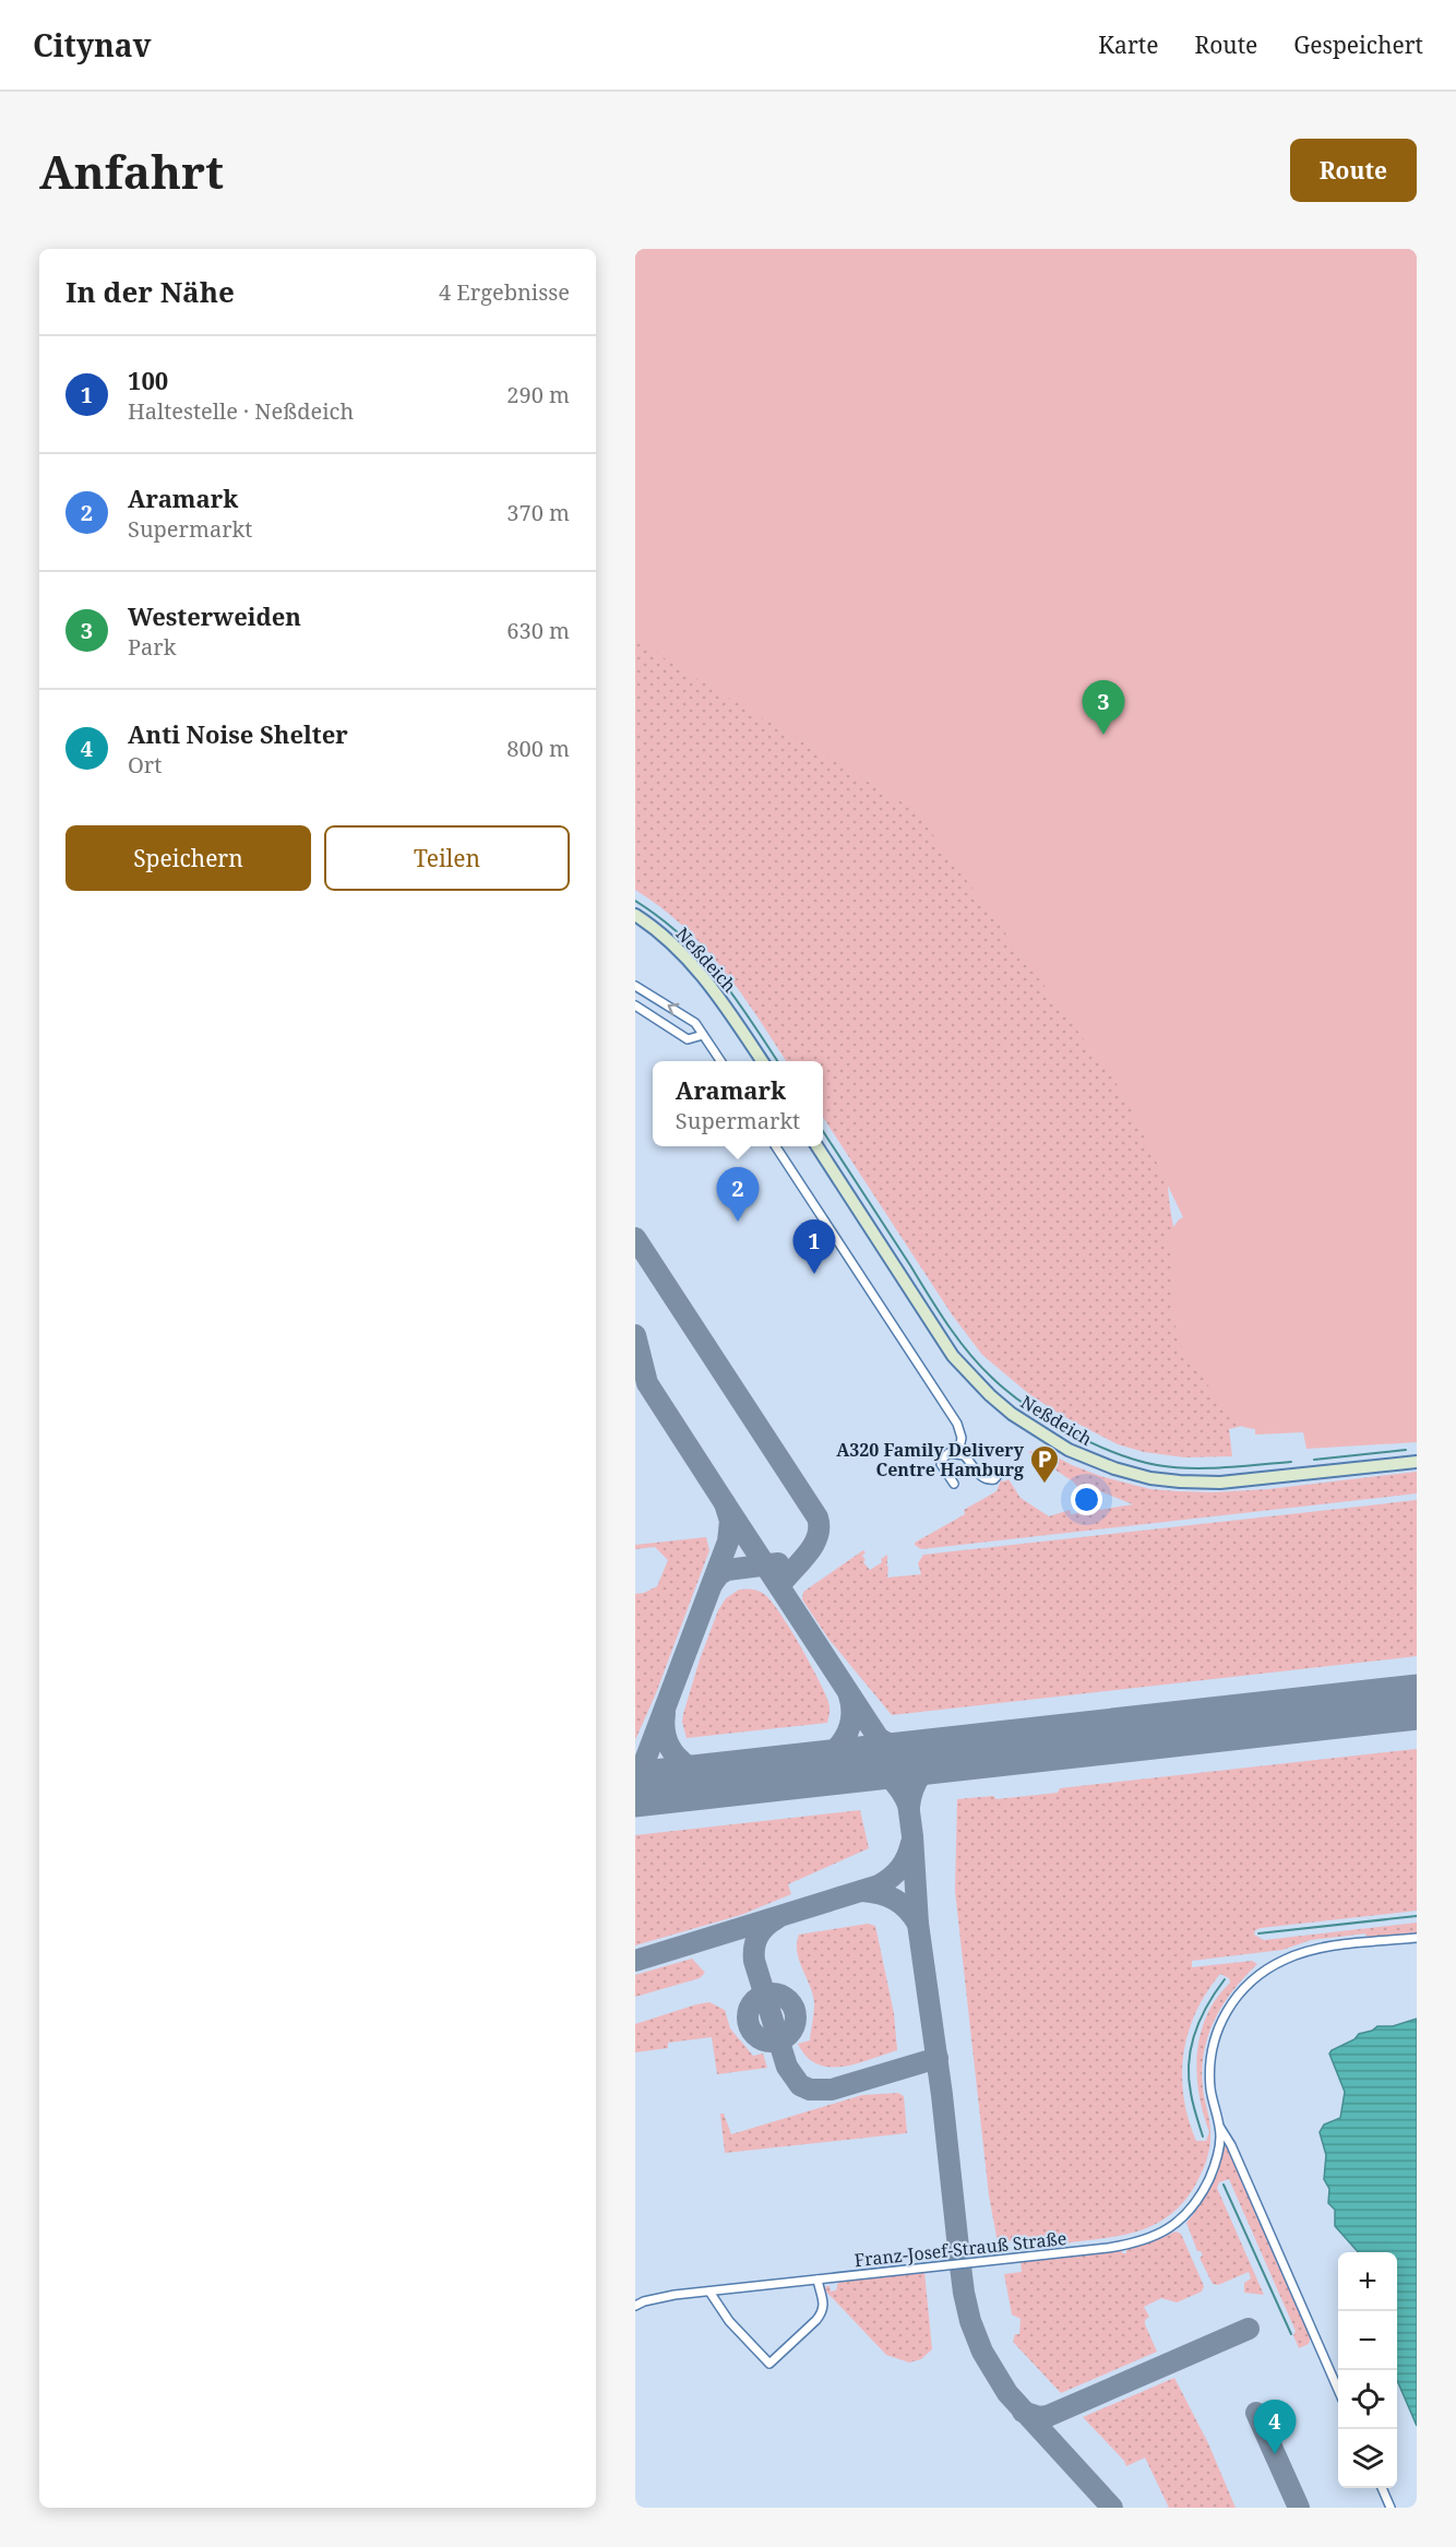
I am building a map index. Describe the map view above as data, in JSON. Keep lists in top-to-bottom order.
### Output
{
  "streets": {
    "street": ["Neßdeich", "Franz-Josef-Strauß Straße"]
  },
  "places": {
    "parking": ["A320 Family Delivery Centre Hamburg"]
  },
  "page": {
    "header": "Citynav",
    "nav": ["Karte", "Route", "Gespeichert"],
    "buttons": [
      "Route",
      ["Speichern", "Teilen"]
    ],
    "title": "Anfahrt",
    "heading": ["In der Nähe", "4 Ergebnisse"],
    "list": [
      {
        "mark": "1",
        "name": "100",
        "note": "Haltestelle · Neßdeich",
        "value": "290 m"
      },
      {
        "mark": "2",
        "name": "Aramark",
        "note": "Supermarkt",
        "value": "370 m"
      },
      {
        "mark": "3",
        "name": "Westerweiden",
        "note": "Park",
        "value": "630 m"
      },
      {
        "mark": "4",
        "name": "Anti Noise Shelter",
        "note": "Ort",
        "value": "800 m"
      }
    ],
    "pins": [
      "3",
      "2",
      "1",
      "4"
    ],
    "popup": ["Aramark", "Supermarkt"],
    "map_buttons": ["+", "−"]
  }
}
